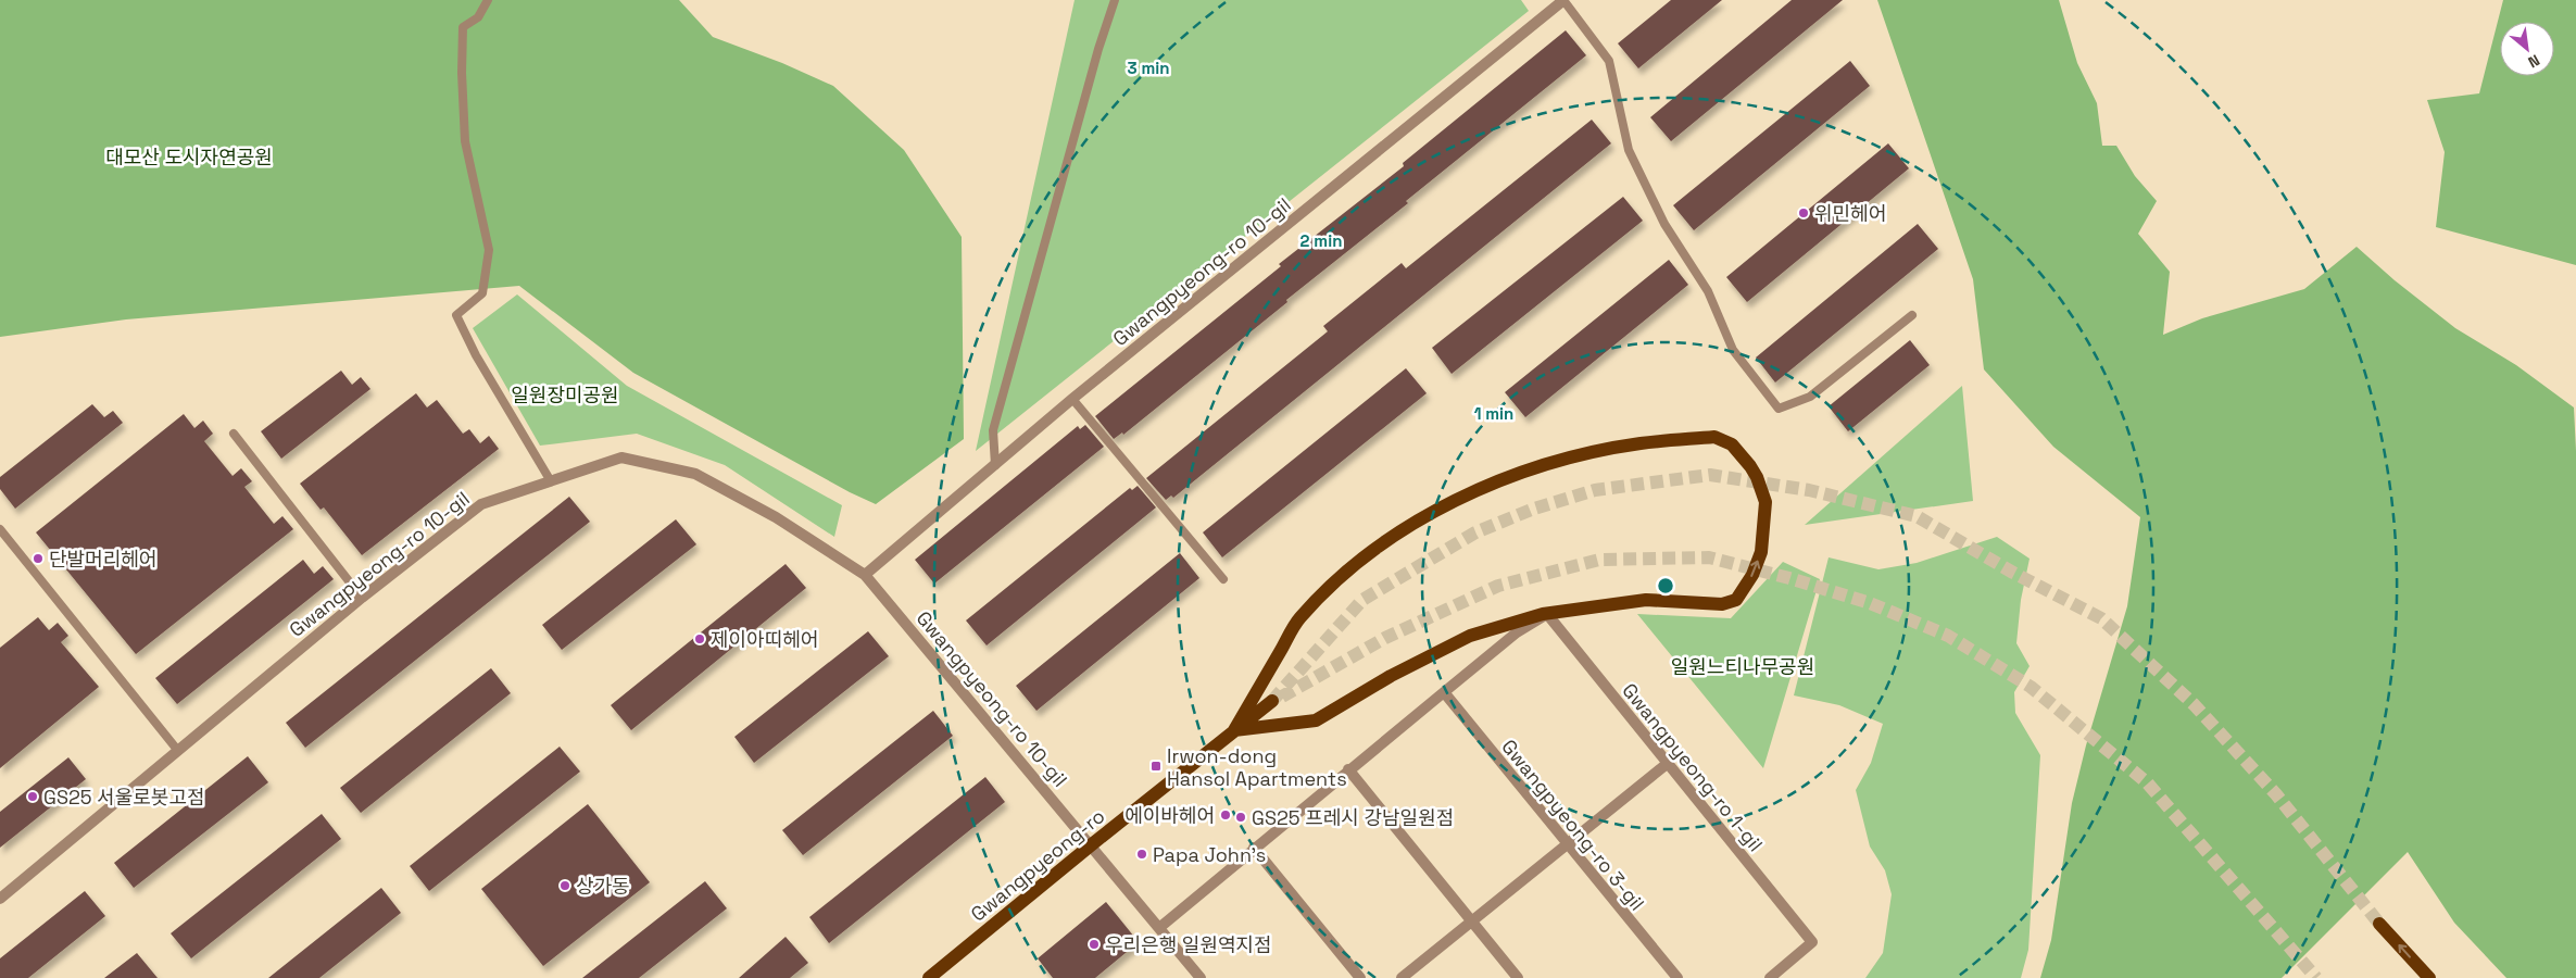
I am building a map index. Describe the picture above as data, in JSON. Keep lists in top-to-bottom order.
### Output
{
  "streets": {
    "main road": ["Gwangpyeong-ro"],
    "street": ["Gwangpyeong-ro 10-gil", "Gwangpyeong-ro 1-gil", "Gwangpyeong-ro 3-gil"]
  },
  "crossings": [
    ["Gwangpyeong-ro 10-gil", "Gwangpyeong-ro"],
    ["Gwangpyeong-ro 1-gil", "Gwangpyeong-ro 3-gil"]
  ],
  "parks": ["대모산 도시자연공원", "일원장미공원", "일원느티나무공원"],
  "places": {
    "other": [
      "위민헤어",
      "단발머리헤어",
      "제이아띠헤어",
      "GS25 서울로봇고점",
      "에이바헤어",
      "GS25 프레시 강남일원점",
      "Papa John's",
      "상가동",
      "우리은행 일원역지점"
    ],
    "transit": ["Irwon-dong Hansol Apartments"]
  },
  "north": "bottom right",
  "rings": ["3 min", "2 min", "1 min"]
}
